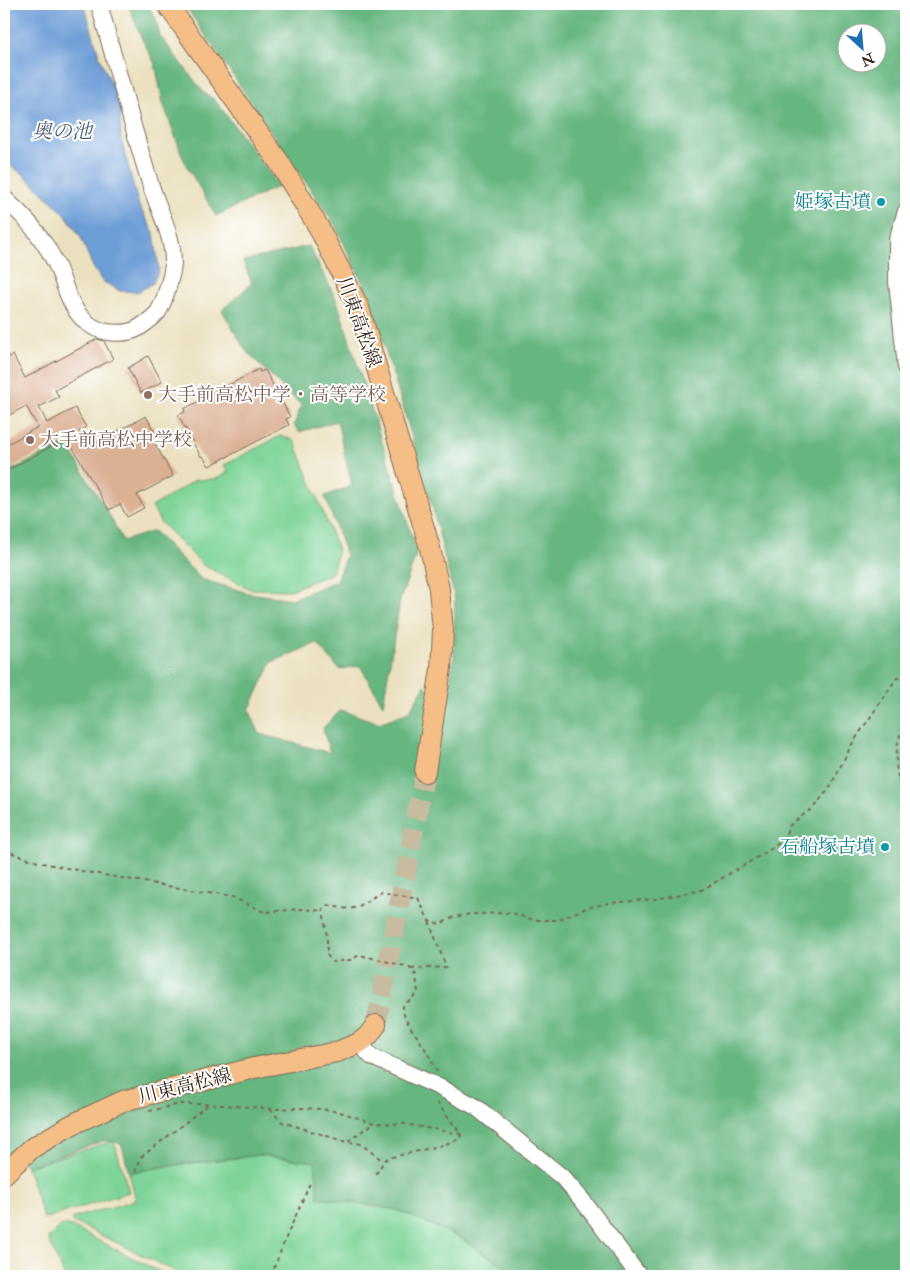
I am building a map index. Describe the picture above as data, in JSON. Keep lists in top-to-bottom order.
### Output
{
  "streets": {
    "main road": ["川東高松線"]
  },
  "water": ["奥の池"],
  "places": [
    "姫塚古墳",
    "大手前高松中学・高等学校",
    "大手前高松中学校",
    "石船塚古墳"
  ],
  "north": "bottom right"
}
